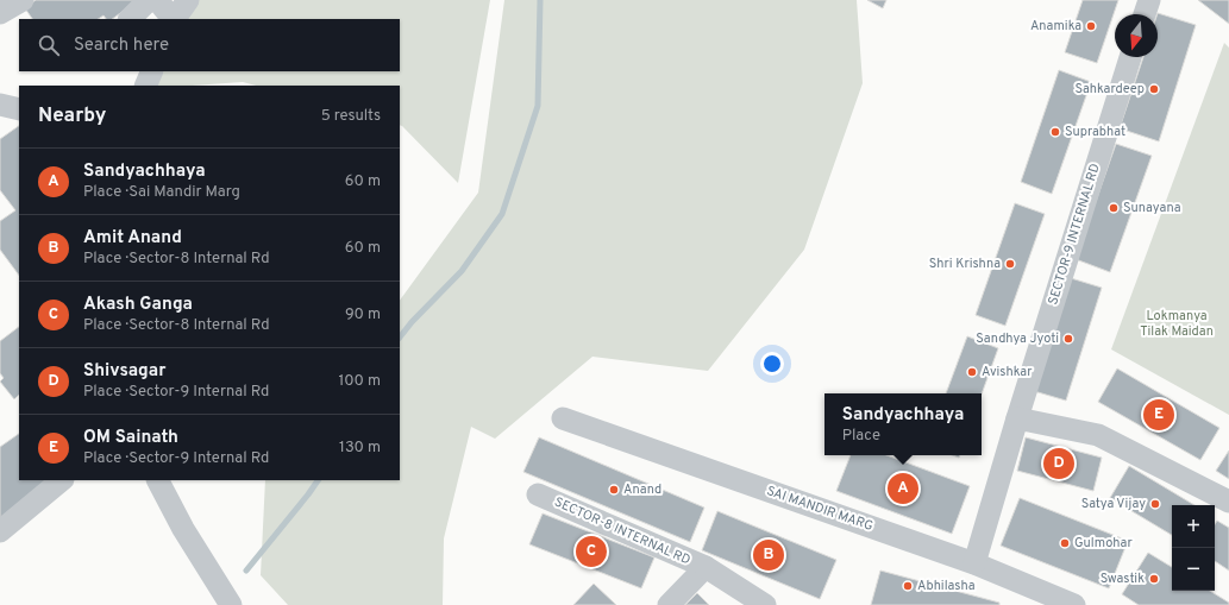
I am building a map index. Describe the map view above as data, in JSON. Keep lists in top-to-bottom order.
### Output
{
  "streets": {
    "street": ["SECTOR-9 INTERNAL RD", "SAI MANDIR MARG", "SECTOR-8 INTERNAL RD"]
  },
  "crossings": [
    ["SECTOR-9 INTERNAL RD", "SAI MANDIR MARG"]
  ],
  "parks": ["Lokmanya Tilak Maidan"],
  "places": [
    "Anamika",
    "Sahkardeep",
    "Suprabhat",
    "Sunayana",
    "Shri Krishna",
    "Sandhya Jyoti",
    "Avishkar",
    "Anand",
    "Satya Vijay",
    "Gulmohar",
    "Swastik",
    "Abhilasha"
  ],
  "north": "bottom",
  "page": {
    "search": "Search here",
    "heading": ["Nearby", "5 results"],
    "list": [
      {
        "mark": "A",
        "name": "Sandyachhaya",
        "note": "Place · Sai Mandir Marg",
        "value": "60 m"
      },
      {
        "mark": "B",
        "name": "Amit Anand",
        "note": "Place · Sector-8 Internal Rd",
        "value": "60 m"
      },
      {
        "mark": "C",
        "name": "Akash Ganga",
        "note": "Place · Sector-8 Internal Rd",
        "value": "90 m"
      },
      {
        "mark": "D",
        "name": "Shivsagar",
        "note": "Place · Sector-9 Internal Rd",
        "value": "100 m"
      },
      {
        "mark": "E",
        "name": "OM Sainath",
        "note": "Place · Sector-9 Internal Rd",
        "value": "130 m"
      }
    ],
    "popup": ["Sandyachhaya", "Place"],
    "pins": [
      "E",
      "D",
      "A",
      "C",
      "B"
    ],
    "map_buttons": ["+", "−"]
  }
}
